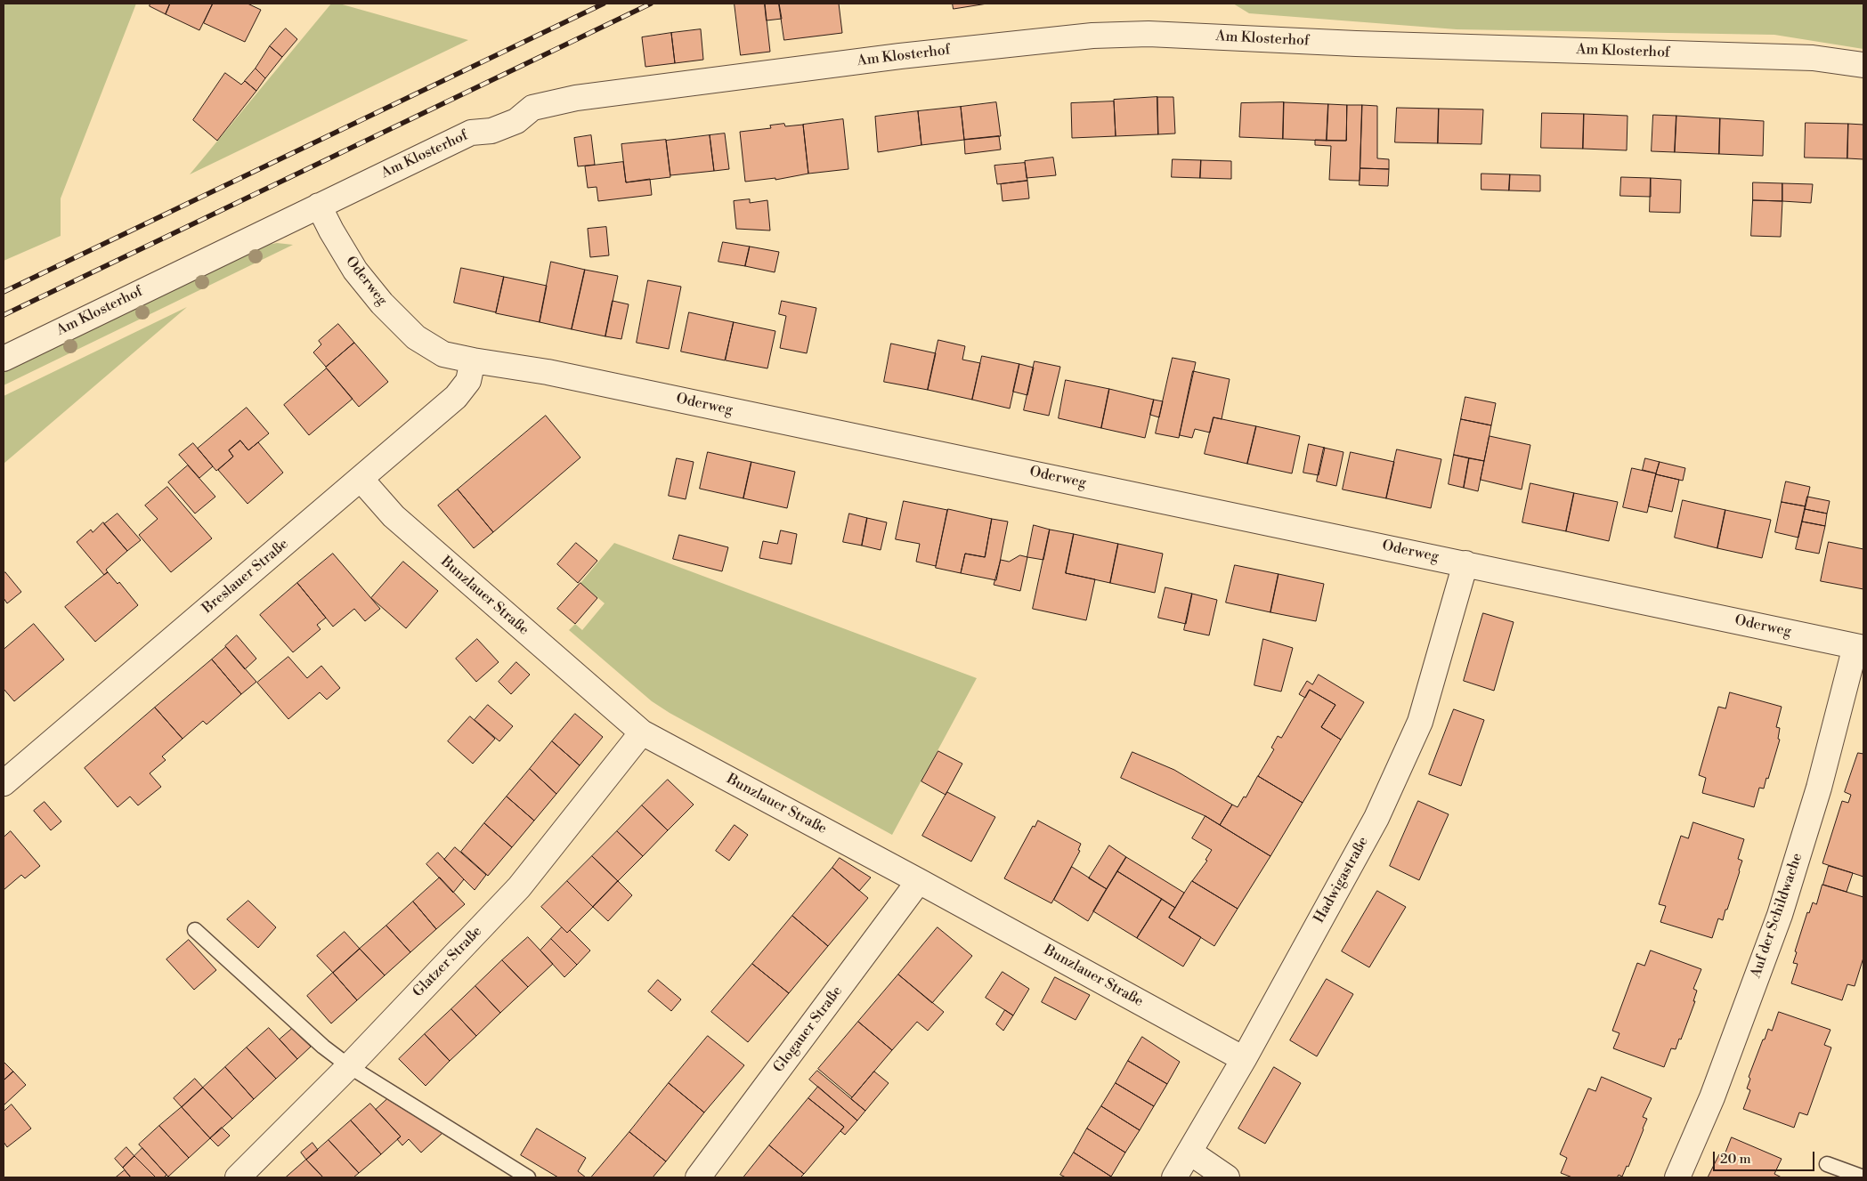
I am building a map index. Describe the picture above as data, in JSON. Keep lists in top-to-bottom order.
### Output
{
  "streets": {
    "street": [
      "Am Klosterhof",
      "Oderweg",
      "Breslauer Straße",
      "Bunzlauer Straße",
      "Hadwigastraße",
      "Auf der Schildwache",
      "Glatzer Straße",
      "Glogauer Straße"
    ]
  },
  "crossings": [
    ["Am Klosterhof", "Oderweg"],
    ["Oderweg", "Breslauer Straße"],
    ["Oderweg", "Hadwigastraße"],
    ["Oderweg", "Auf der Schildwache"],
    ["Breslauer Straße", "Bunzlauer Straße"],
    ["Bunzlauer Straße", "Hadwigastraße"],
    ["Bunzlauer Straße", "Glatzer Straße"],
    ["Bunzlauer Straße", "Glogauer Straße"]
  ],
  "scale_bar": "20 m"
}
